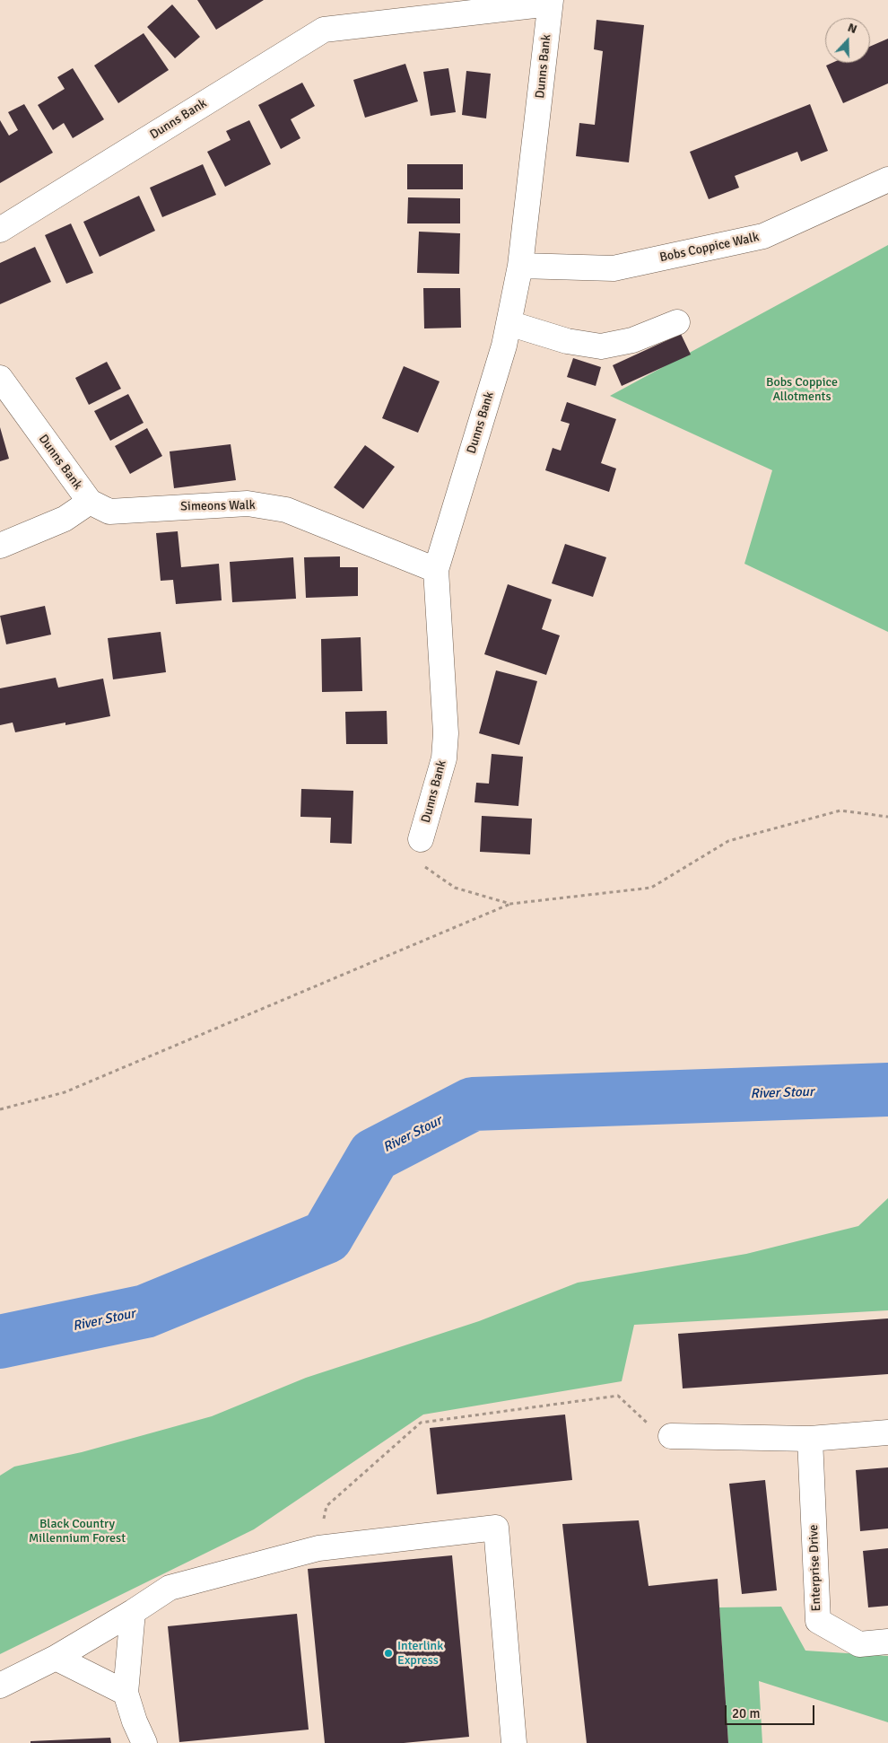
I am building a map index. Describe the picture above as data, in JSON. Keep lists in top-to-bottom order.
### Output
{
  "streets": {
    "street": [
      "Dunns Bank",
      "Bobs Coppice Walk",
      "Simeons Walk",
      "Enterprise Drive"
    ]
  },
  "crossings": [
    ["Dunns Bank", "Bobs Coppice Walk"],
    ["Dunns Bank", "Simeons Walk"]
  ],
  "water": ["River Stour"],
  "parks": ["Bobs Coppice Allotments", "Black Country Millennium Forest"],
  "places": ["Interlink Express"],
  "scale_bar": "20 m",
  "north": "top"
}
